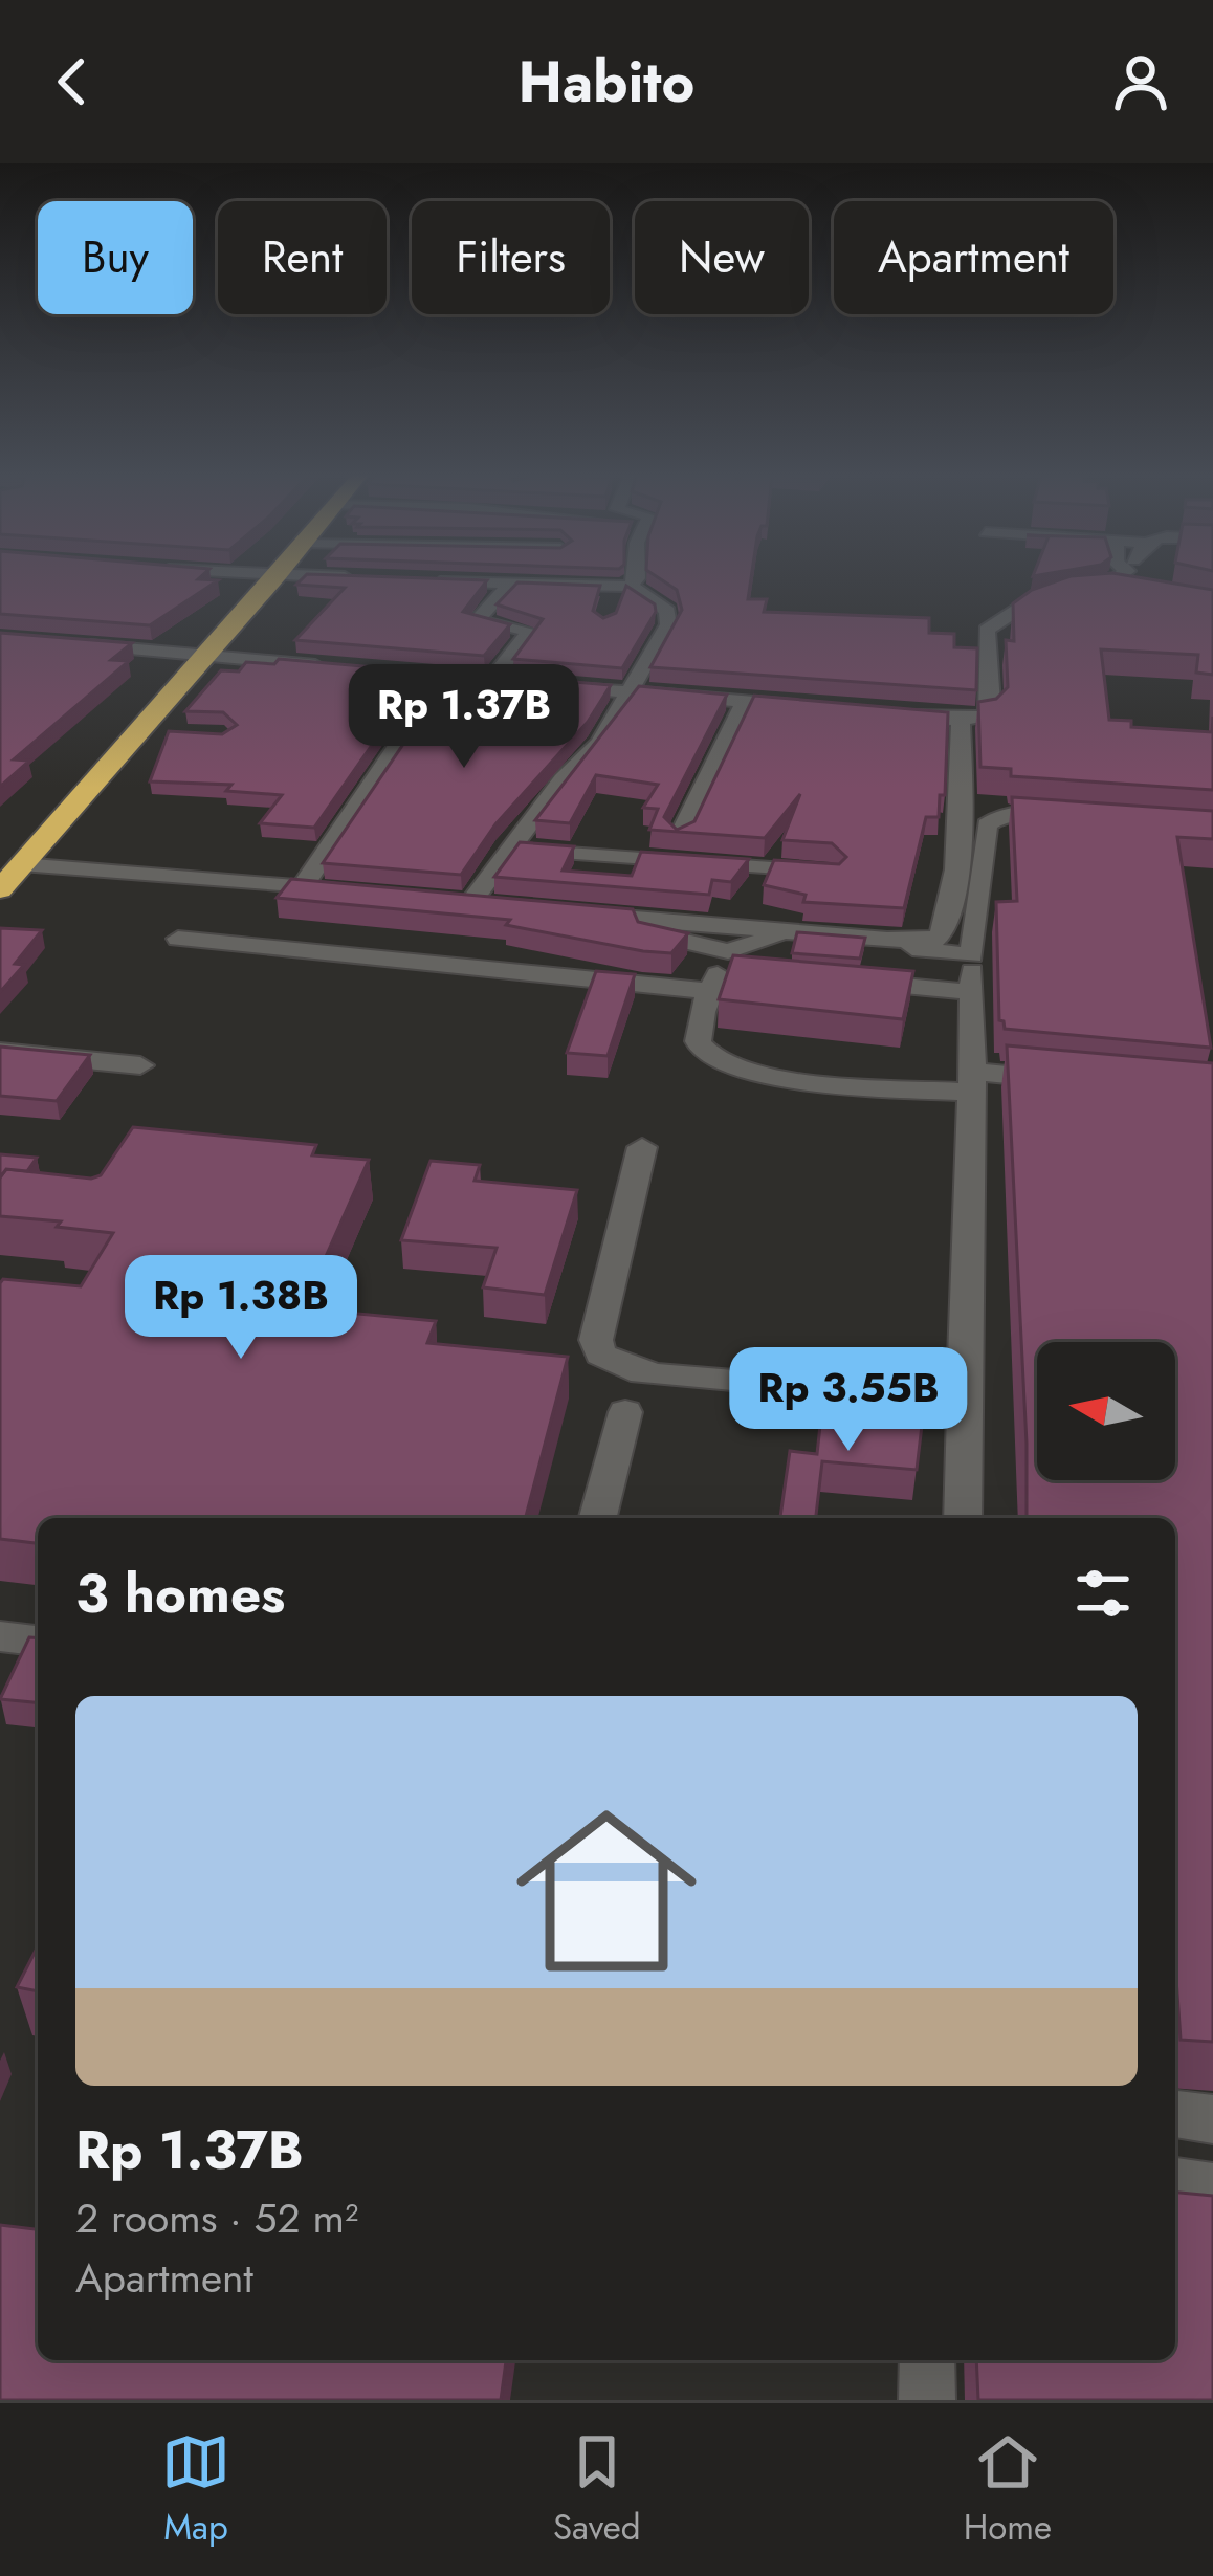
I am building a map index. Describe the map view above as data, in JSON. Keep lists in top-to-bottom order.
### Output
{
  "north": "left",
  "page": {
    "header": "Habito",
    "chip": [
      "Buy",
      "Rent",
      "Filters",
      "New",
      "Apartment"
    ],
    "price": ["Rp 1.37B", "Rp 1.38B", "Rp 3.55B"],
    "heading": "3 homes",
    "list": [
      {
        "name": "Rp 1.37B",
        "note": "2 rooms · 52 m² · Apartment"
      }
    ],
    "tabs": ["Map", "Saved", "Home"]
  }
}
